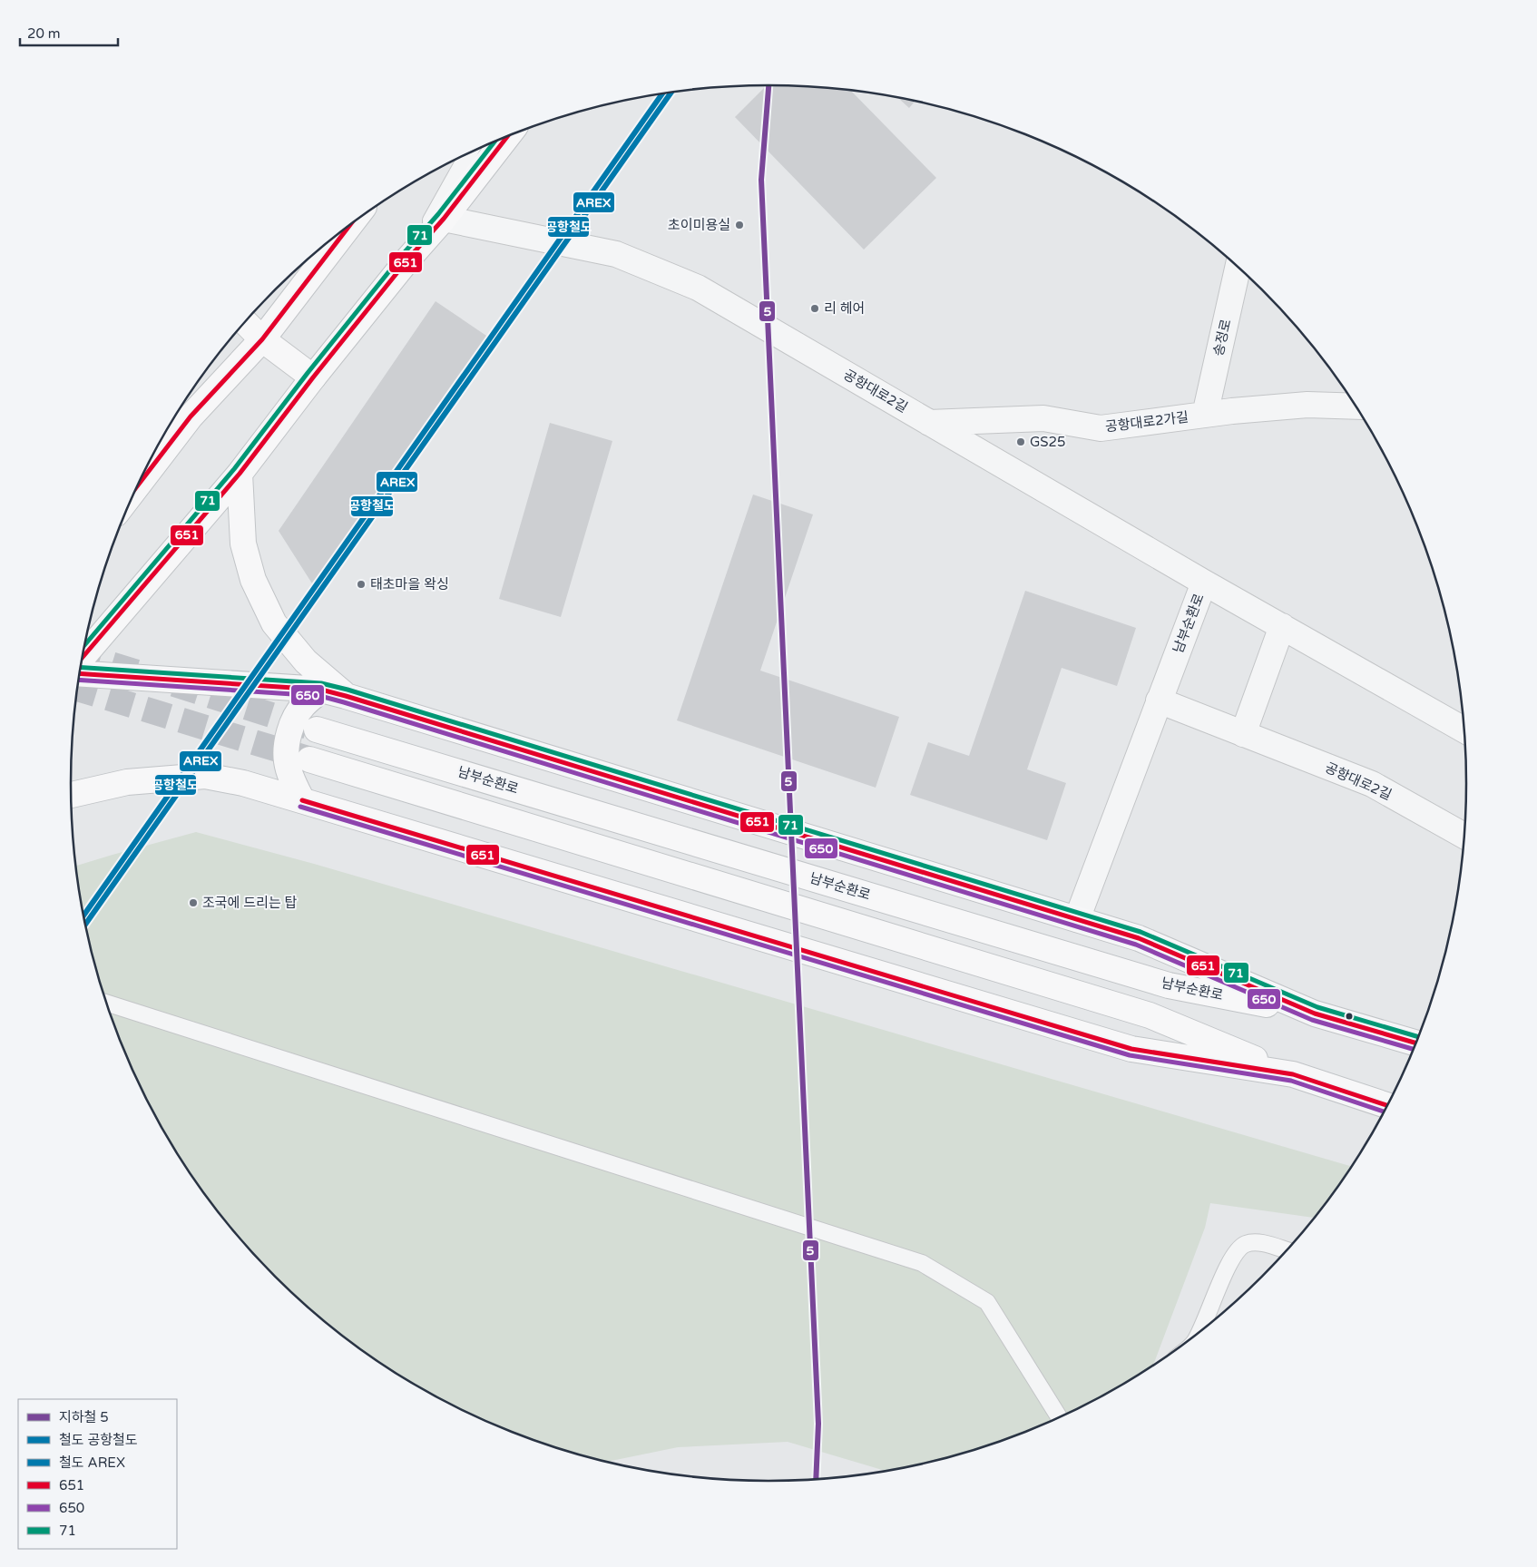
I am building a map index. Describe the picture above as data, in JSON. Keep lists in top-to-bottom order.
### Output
{
  "streets": {
    "main road": ["남부순환로"],
    "street": ["송정로", "공항대로2길", "공항대로2가길"]
  },
  "crossings": [
    ["송정로", "공항대로2가길"],
    ["공항대로2길", "공항대로2가길"],
    ["공항대로2길", "남부순환로"]
  ],
  "places": [
    "초이미용실",
    "리 헤어",
    "GS25",
    "태초마을 왁싱",
    "조국에 드리는 탑"
  ],
  "lines": [
    "metro line 5",
    "rail line AREX",
    "rail line 공항철도",
    "transit line 651",
    "transit line 71",
    "transit line 650"
  ],
  "legend": [
    "지하철 5",
    "철도 공항철도",
    "철도 AREX",
    "651",
    "650",
    "71"
  ],
  "scale_bar": "20 m"
}
